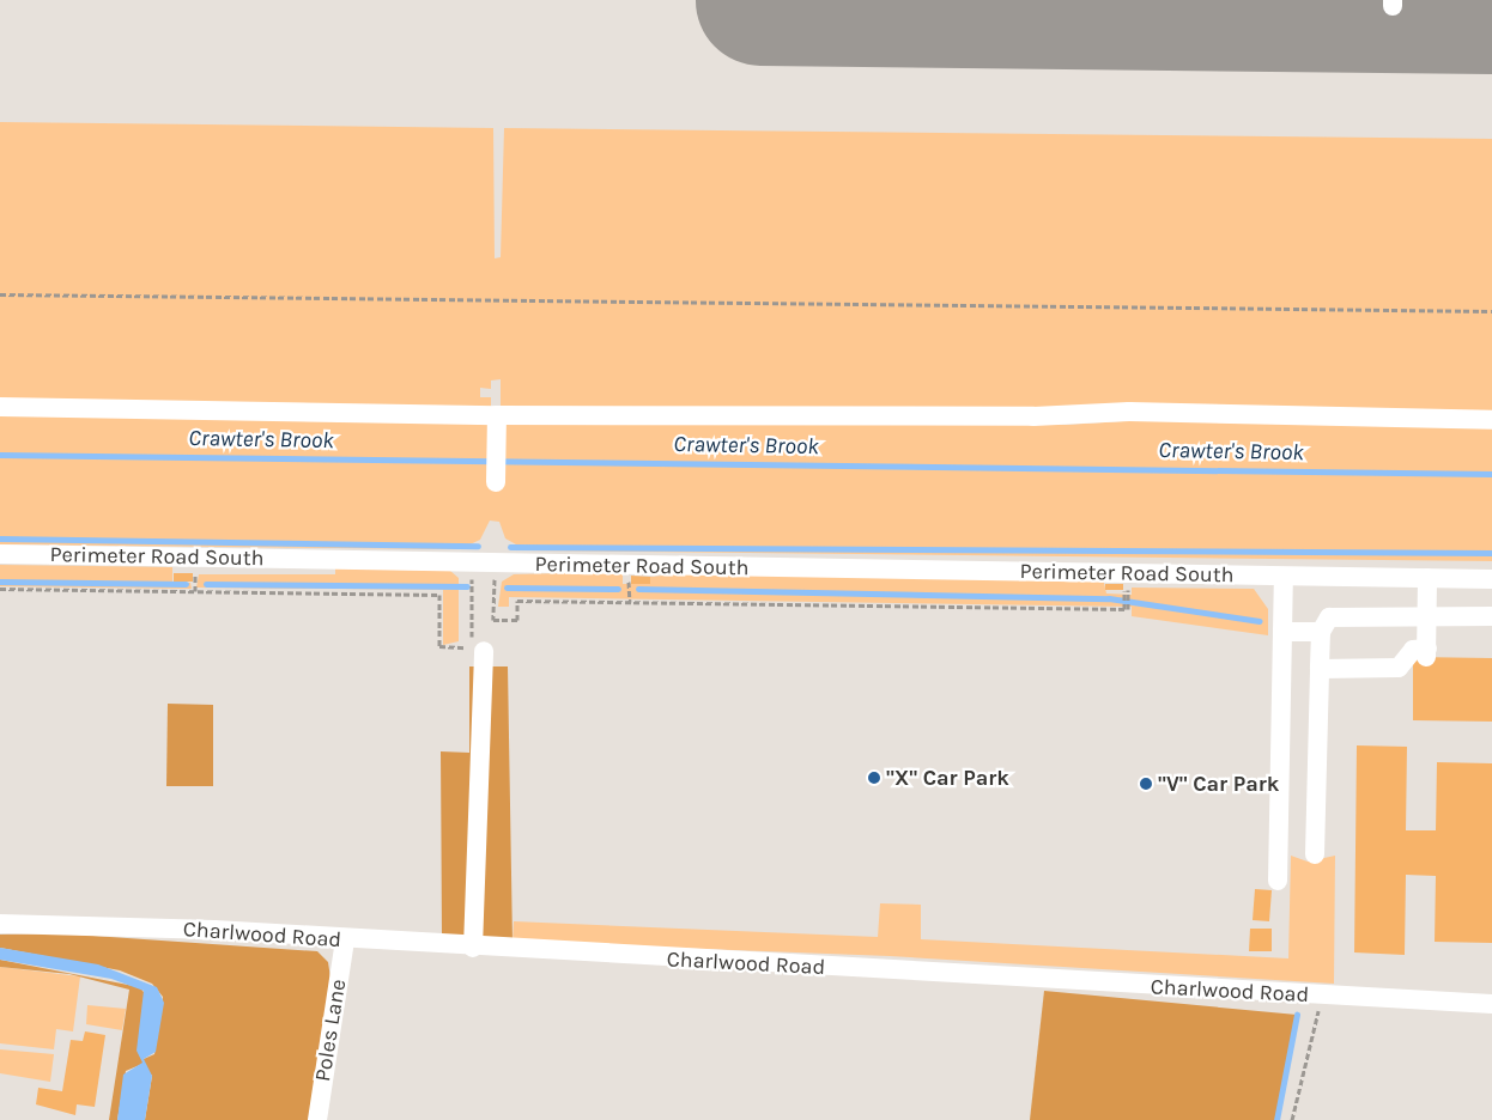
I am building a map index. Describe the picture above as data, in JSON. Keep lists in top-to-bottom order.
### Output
{
  "streets": {
    "street": ["Perimeter Road South", "Charlwood Road", "Poles Lane"]
  },
  "crossings": [
    ["Charlwood Road", "Poles Lane"]
  ],
  "water": ["Crawter's Brook"],
  "places": ["\"X\" Car Park", "\"V\" Car Park"]
}
